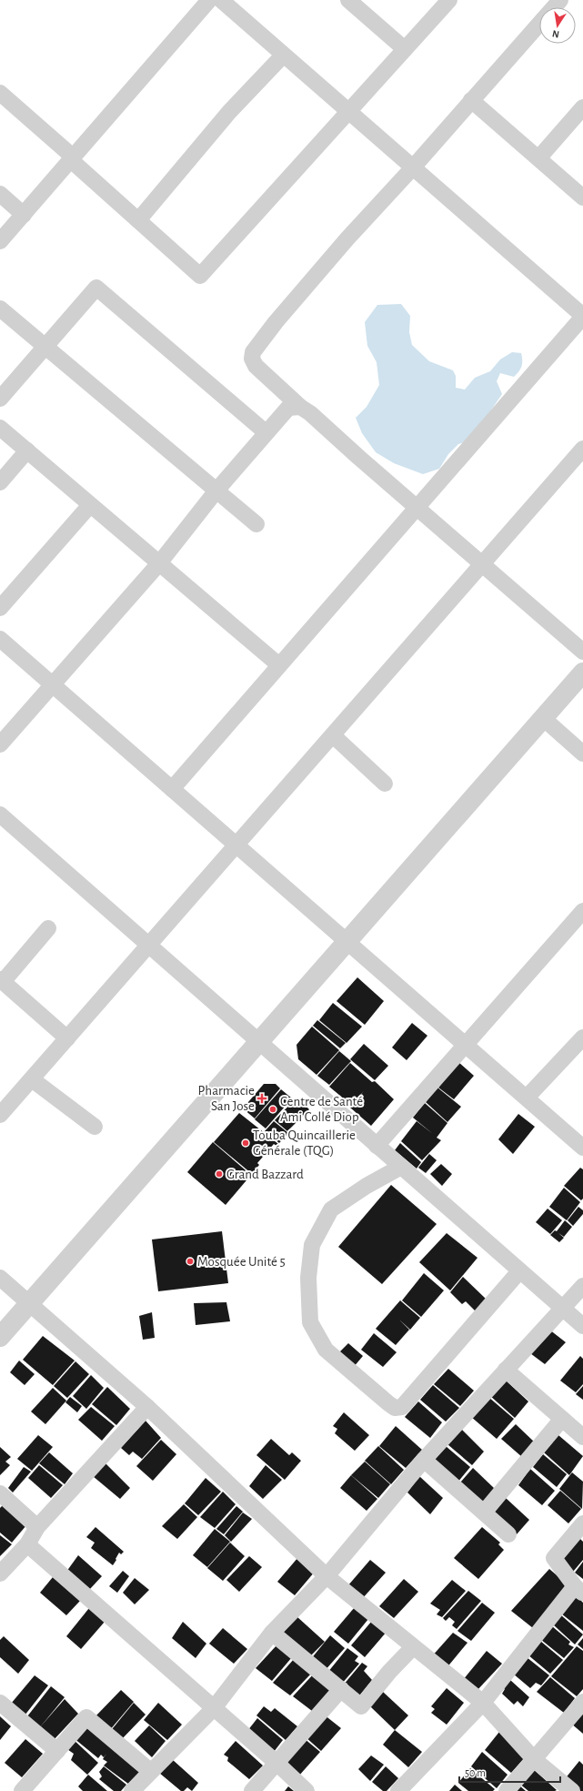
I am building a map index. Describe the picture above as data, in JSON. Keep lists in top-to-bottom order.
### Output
{
  "places": {
    "health": ["Pharmacie San Jose"],
    "other": [
      "Centre de Santé Ami Collé Diop",
      "Touba Quincaillerie Générale (TQG)",
      "Grand Bazzard",
      "Mosquée Unité 5"
    ]
  },
  "scale_bar": "50 m",
  "north": "bottom"
}
